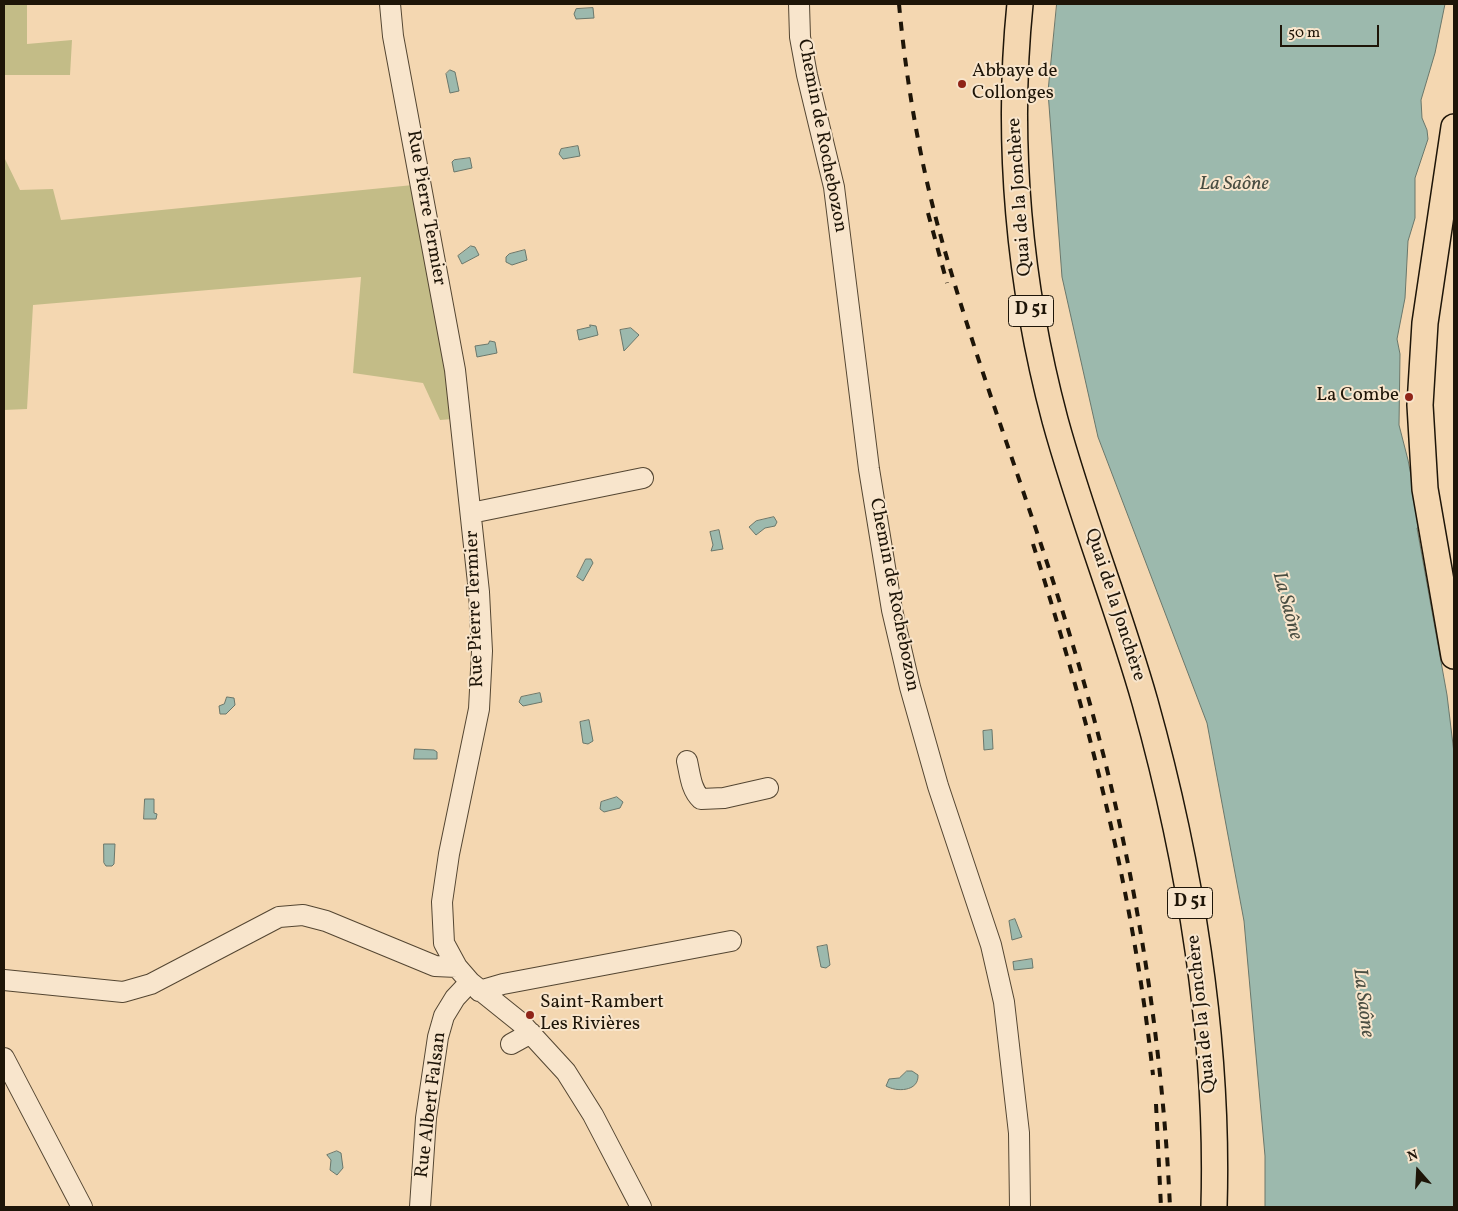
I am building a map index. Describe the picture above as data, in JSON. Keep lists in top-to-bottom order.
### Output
{
  "streets": {
    "main road": ["Quai de la Jonchère", "D 51"],
    "street": ["Chemin de Rochebozon", "Rue Pierre Termier", "Rue Albert Falsan"]
  },
  "crossings": [
    ["Rue Pierre Termier", "Rue Albert Falsan"]
  ],
  "water": ["La Saône"],
  "places": ["Abbaye de Collonges", "La Combe", "Saint-Rambert Les Rivières"],
  "scale_bar": "50 m",
  "north": "top"
}
